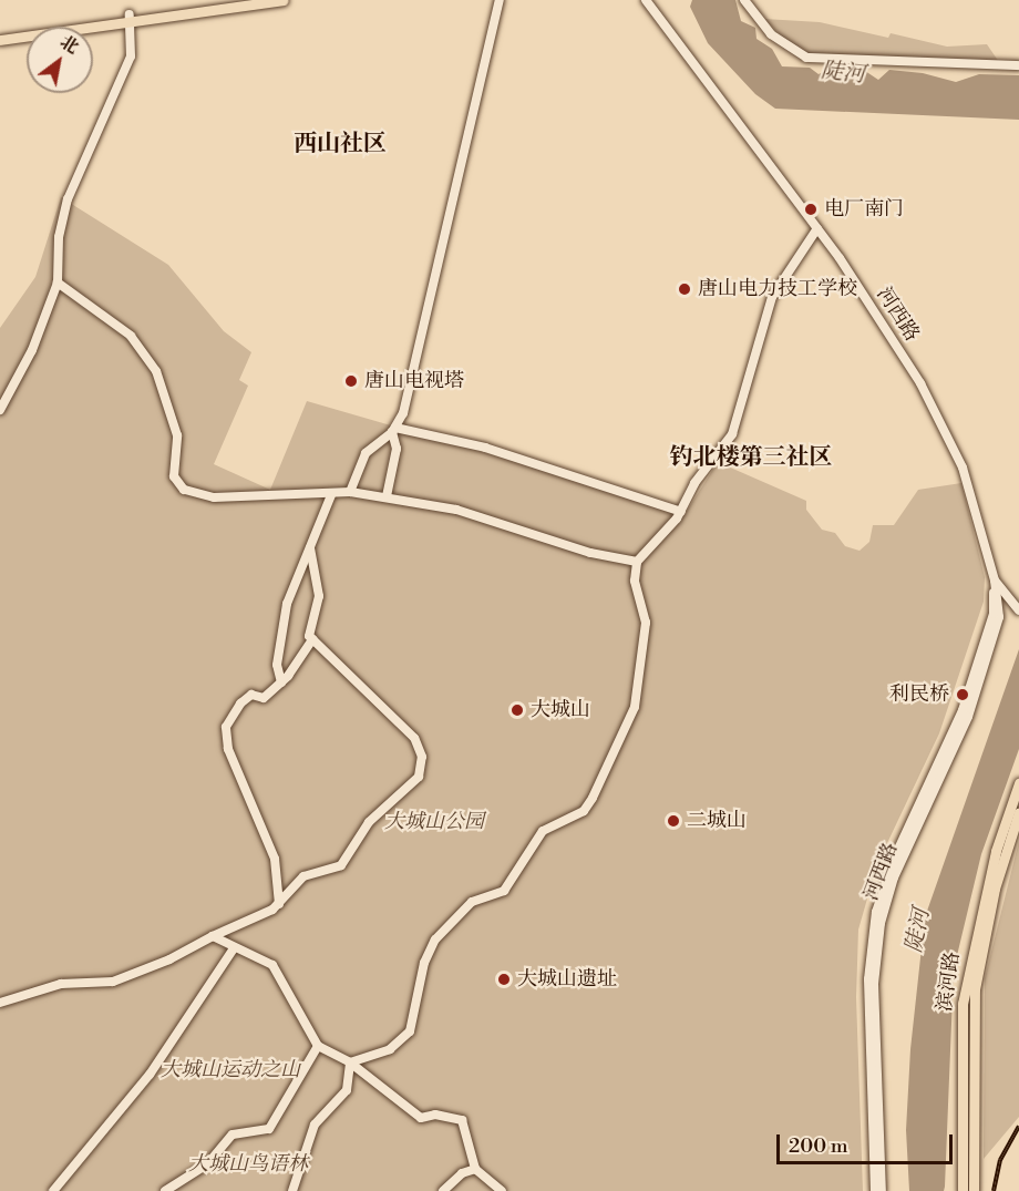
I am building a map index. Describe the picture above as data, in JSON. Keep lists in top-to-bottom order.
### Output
{
  "streets": {
    "main road": ["滨河路"],
    "street": ["河西路"]
  },
  "districts": ["西山社区", "钓北楼第三社区"],
  "water": ["陡河"],
  "parks": ["大城山公园", "大城山运动之山", "大城山鸟语林"],
  "places": [
    "电厂南门",
    "唐山电力技工学校",
    "唐山电视塔",
    "利民桥",
    "大城山",
    "二城山",
    "大城山遗址"
  ],
  "scale_bar": "200 m",
  "north": "top right"
}
